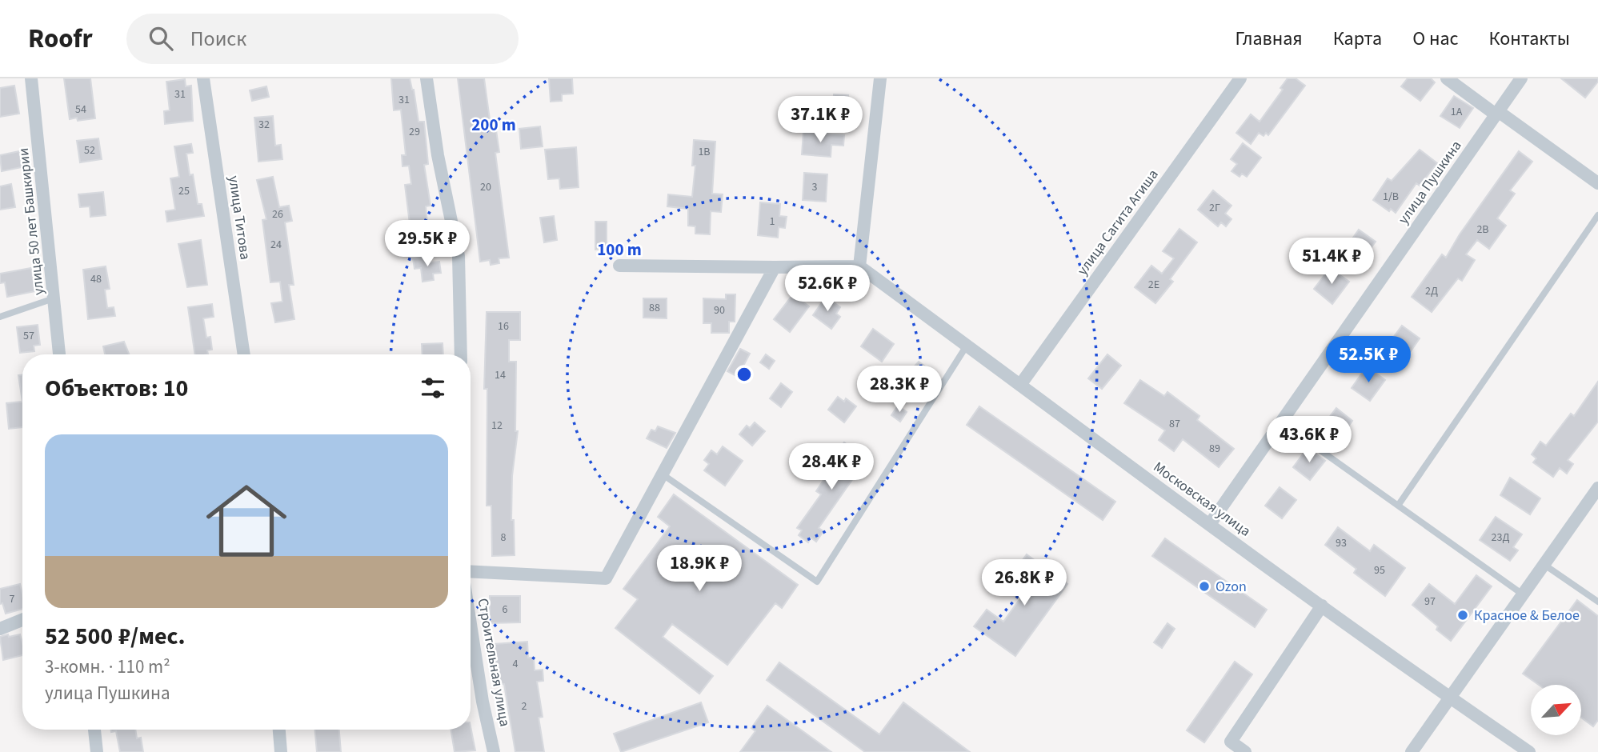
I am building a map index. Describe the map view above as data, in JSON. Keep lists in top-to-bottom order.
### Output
{
  "streets": {
    "street": [
      "улица Пушкина",
      "улица Титова",
      "улица 50 лет Башкирии",
      "улица Сагита Агиша",
      "Московская улица",
      "Строительная улица"
    ]
  },
  "crossings": [
    ["улица Пушкина", "Московская улица"],
    ["улица Сагита Агиша", "Московская улица"]
  ],
  "places": ["Ozon", "Красное & Белое"],
  "house_numbers": [
    "31",
    "31",
    "54",
    "1А",
    "32",
    "29",
    "52",
    "1В",
    "20",
    "3",
    "25",
    "1/В",
    "2Г",
    "26",
    "1",
    "2В",
    "24",
    "48",
    "2Е",
    "2Д",
    "88",
    "90",
    "16",
    "57",
    "14",
    "87",
    "12",
    "89",
    "8",
    "23Д",
    "93",
    "95",
    "7",
    "97",
    "6",
    "4",
    "2"
  ],
  "north": "top right",
  "page": {
    "header": "Roofr",
    "search": "Поиск",
    "nav": [
      "Главная",
      "Карта",
      "О нас",
      "Контакты"
    ],
    "price": [
      "37.1K ₽",
      "29.5K ₽",
      "51.4K ₽",
      "52.6K ₽",
      "52.5K ₽",
      "28.3K ₽",
      "43.6K ₽",
      "28.4K ₽",
      "18.9K ₽",
      "26.8K ₽"
    ],
    "heading": "Объектов: 10",
    "list": [
      {
        "name": "52 500 ₽/мес.",
        "note": "3-комн. · 110 m² · улица Пушкина"
      }
    ]
  },
  "rings": ["200 m", "100 m"]
}
